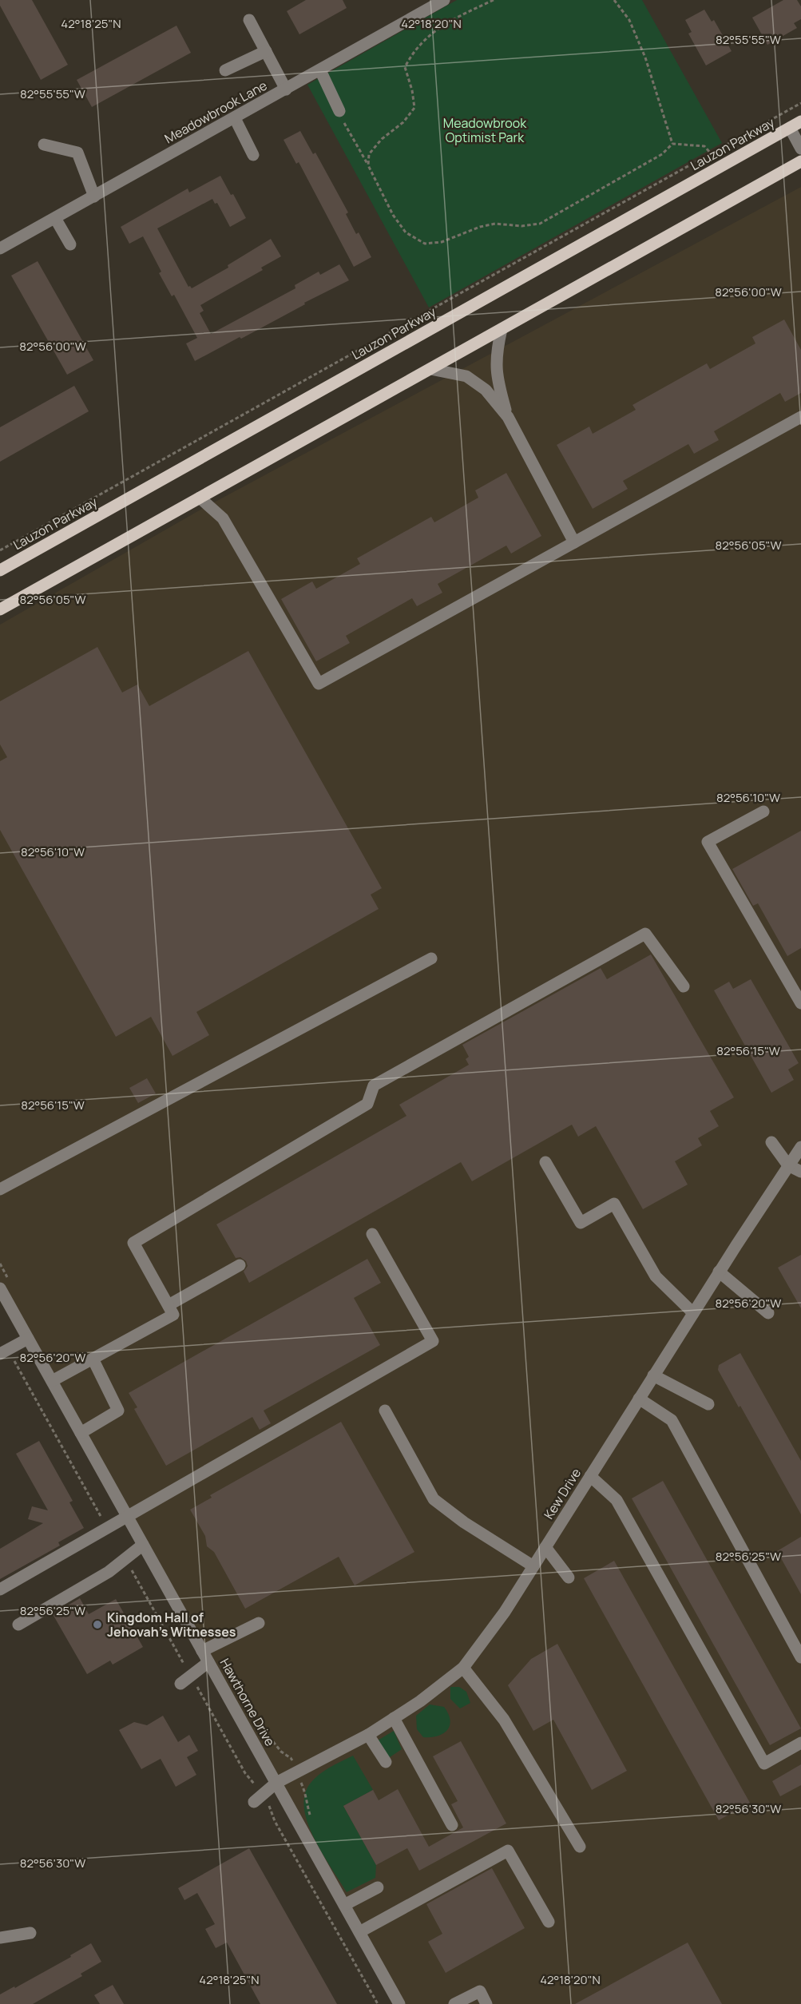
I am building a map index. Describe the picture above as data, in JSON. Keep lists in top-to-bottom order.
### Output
{
  "streets": {
    "main road": ["Lauzon Parkway"],
    "street": ["Meadowbrook Lane", "Kew Drive", "Hawthorne Drive"]
  },
  "crossings": [
    ["Kew Drive", "Hawthorne Drive"]
  ],
  "parks": ["Meadowbrook Optimist Park"],
  "places": ["Kingdom Hall of Jehovah's Witnesses"],
  "coordinates": [
    "42°18'25\"N",
    "42°18'20\"N",
    "82°55'55\"W",
    "82°56'00\"W",
    "82°56'05\"W",
    "82°56'10\"W",
    "82°56'15\"W",
    "82°56'20\"W",
    "82°56'25\"W",
    "82°56'30\"W"
  ]
}
